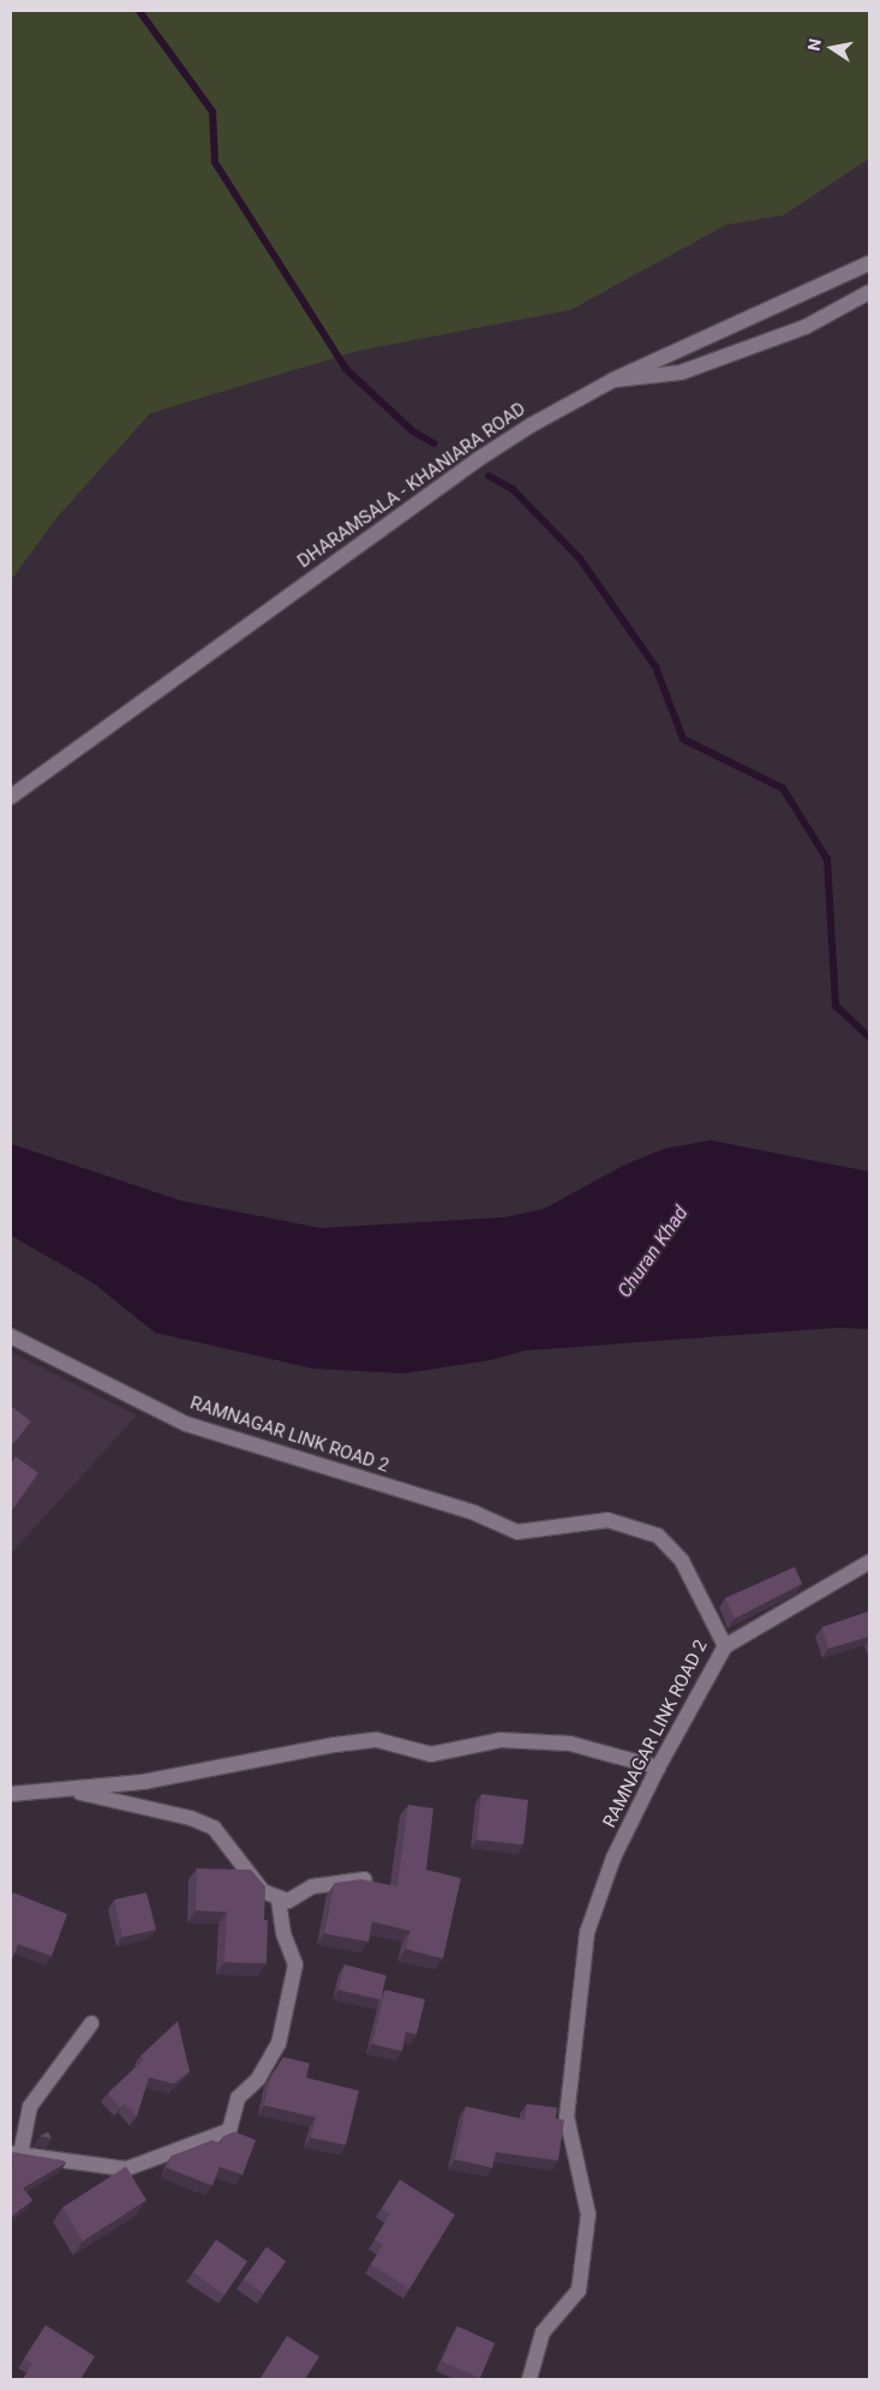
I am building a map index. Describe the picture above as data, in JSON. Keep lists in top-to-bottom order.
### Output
{
  "streets": {
    "street": ["DHARAMSALA - KHANIARA ROAD", "RAMNAGAR LINK ROAD 2"]
  },
  "water": ["Churan Khad"],
  "north": "left"
}
